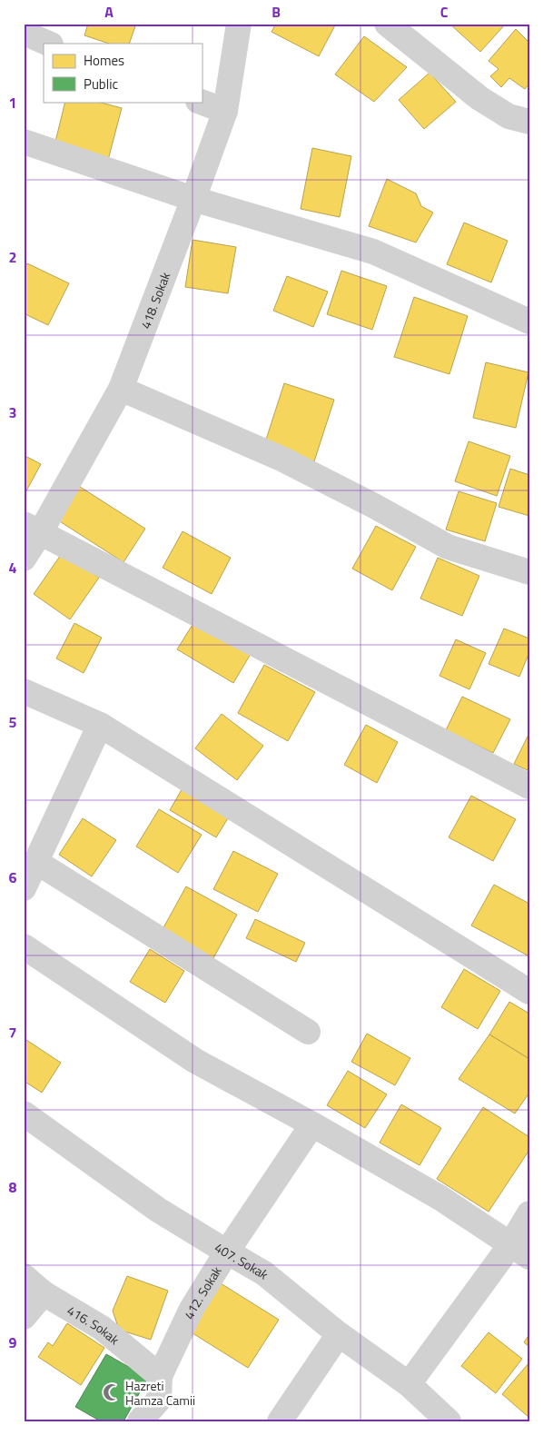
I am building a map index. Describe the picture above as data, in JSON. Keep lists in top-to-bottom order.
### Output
{
  "streets": {
    "street": [
      "418. Sokak",
      "407. Sokak",
      "412. Sokak",
      "416. Sokak"
    ]
  },
  "crossings": [
    ["407. Sokak", "412. Sokak"],
    ["412. Sokak", "416. Sokak"]
  ],
  "places": {
    "mosque": ["Hazreti Hamza Camii"]
  },
  "legend": ["Homes", "Public"],
  "grid": {
    "columns": ["A", "B", "C"],
    "rows": [
      "1",
      "2",
      "3",
      "4",
      "5",
      "6",
      "7",
      "8",
      "9"
    ]
  }
}
